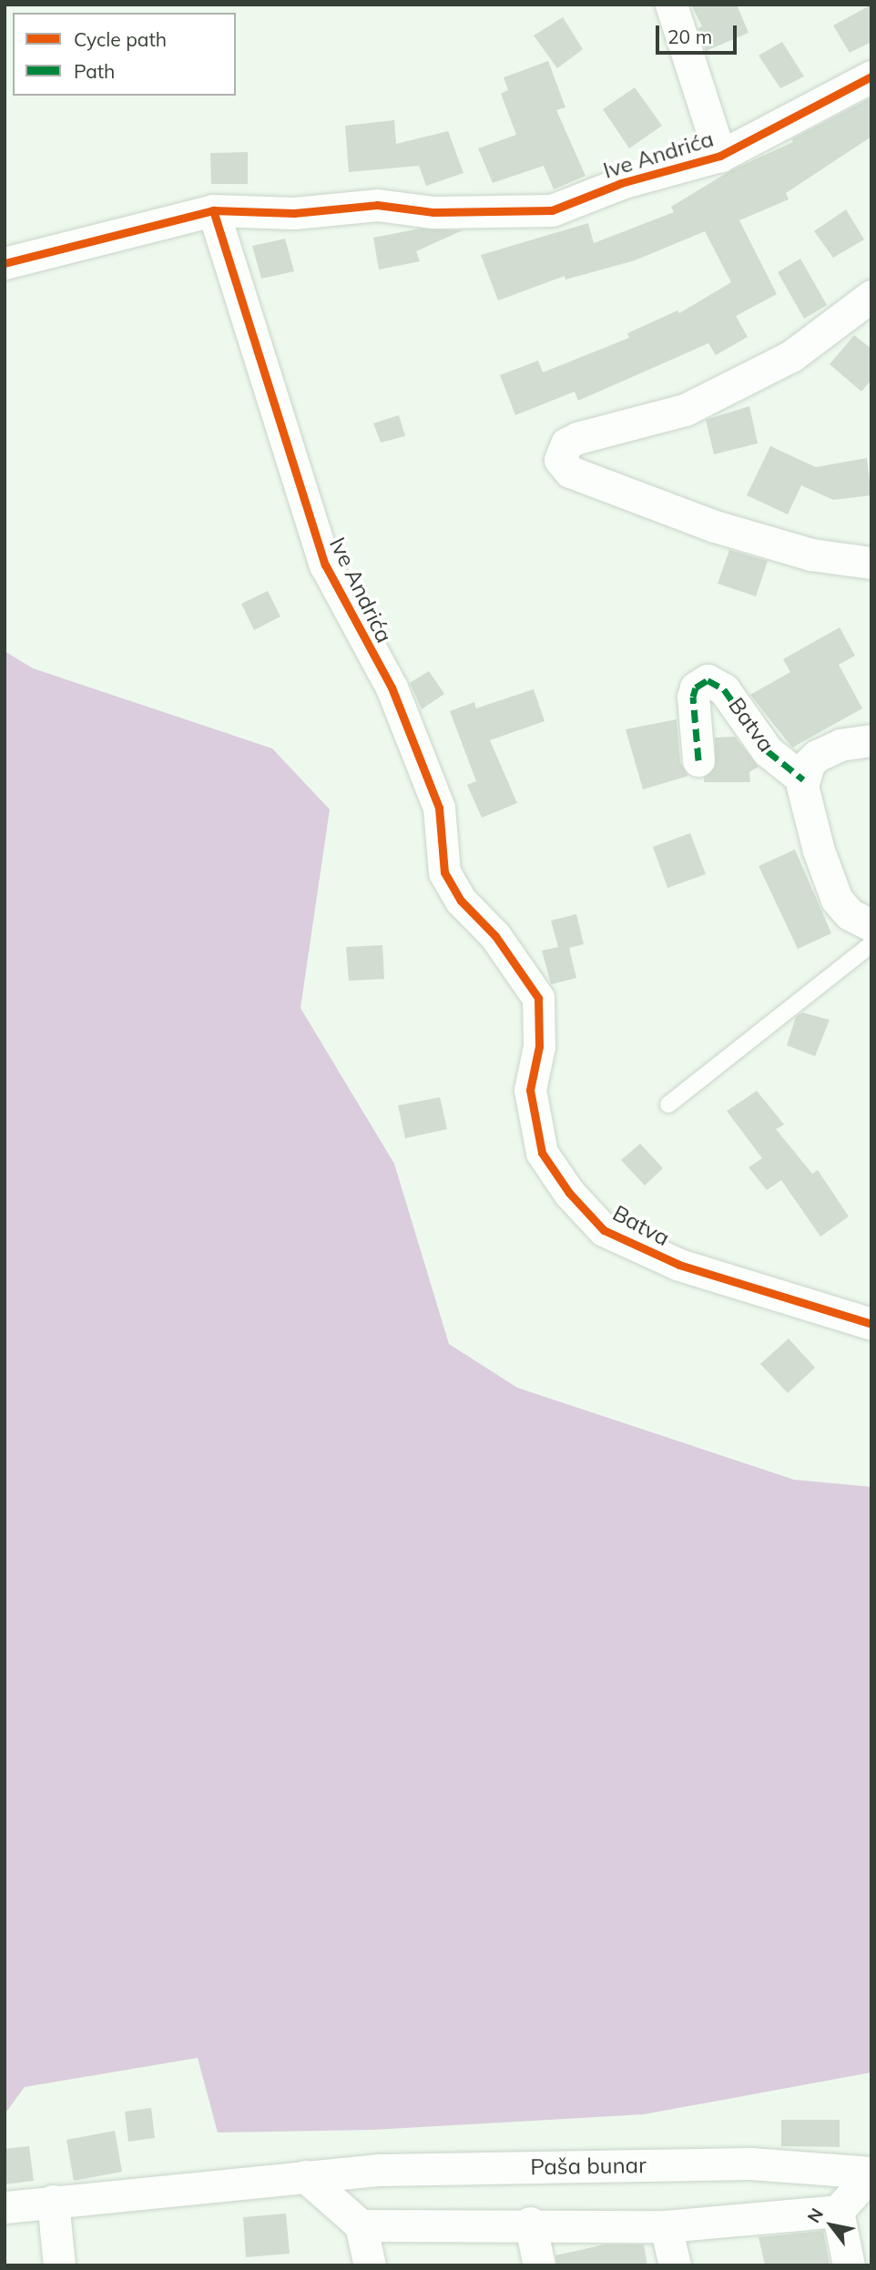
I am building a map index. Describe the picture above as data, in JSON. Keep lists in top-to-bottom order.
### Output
{
  "streets": {
    "street": ["Ive Andrića", "Batva", "Paša bunar"]
  },
  "crossings": [
    ["Ive Andrića", "Batva"]
  ],
  "legend": ["Cycle path", "Path"],
  "scale_bar": "20 m",
  "north": "top left"
}
